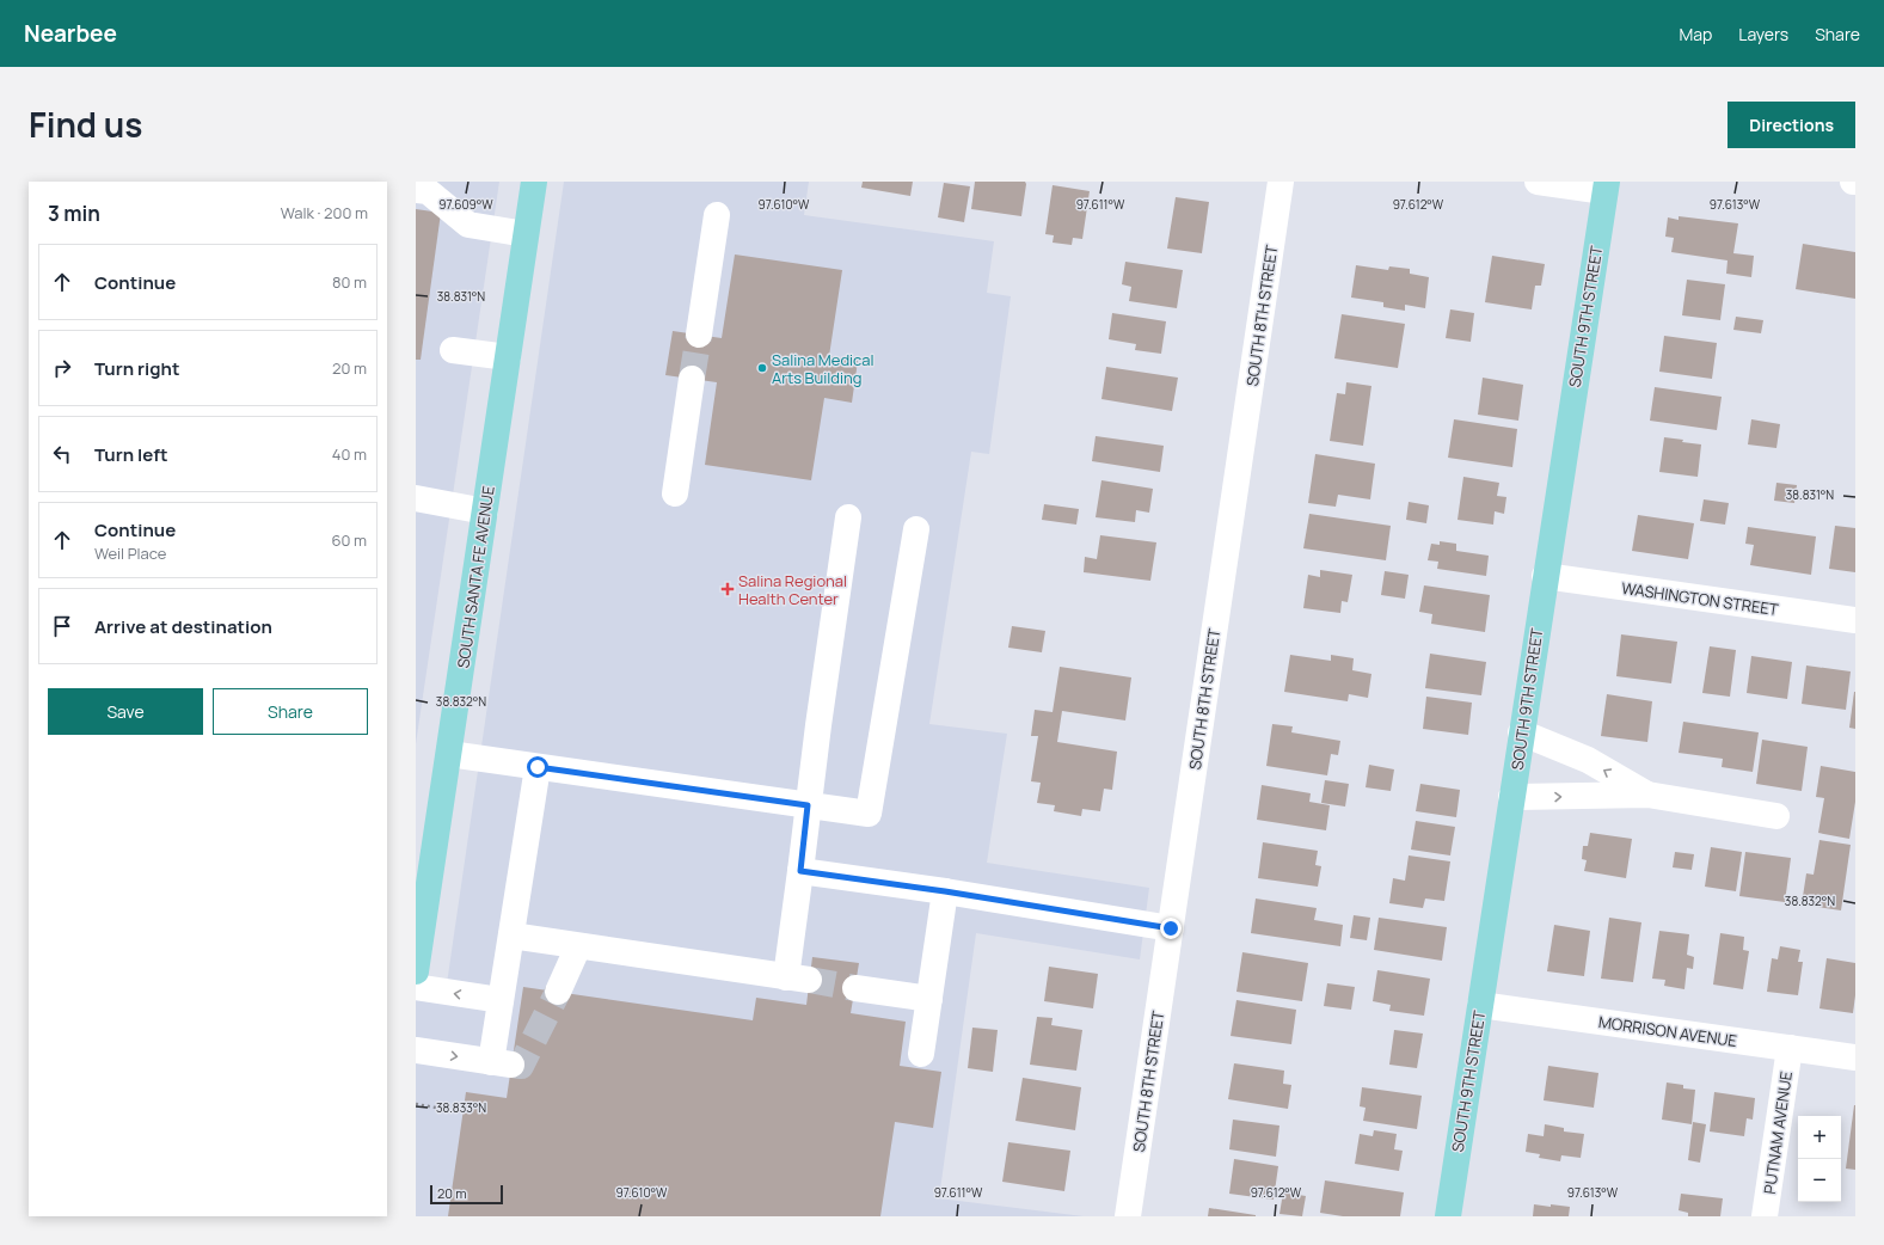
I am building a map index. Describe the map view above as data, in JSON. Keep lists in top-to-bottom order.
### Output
{
  "streets": {
    "main road": ["SOUTH 9TH STREET", "SOUTH SANTA FE AVENUE"],
    "street": [
      "SOUTH 8TH STREET",
      "WASHINGTON STREET",
      "MORRISON AVENUE",
      "PUTNAM AVENUE"
    ]
  },
  "crossings": [
    ["SOUTH 9TH STREET", "WASHINGTON STREET"],
    ["SOUTH 9TH STREET", "MORRISON AVENUE"],
    ["MORRISON AVENUE", "PUTNAM AVENUE"]
  ],
  "places": {
    "other": ["Salina Medical Arts Building"],
    "health": ["Salina Regional Health Center"]
  },
  "scale_bar": "20 m",
  "page": {
    "header": "Nearbee",
    "nav": ["Map", "Layers", "Share"],
    "title": "Find us",
    "buttons": [
      "Directions",
      ["Save", "Share"]
    ],
    "heading": ["3 min", "Walk · 200 m"],
    "list": [
      ["Continue", "80 m"],
      ["Turn right", "20 m"],
      ["Turn left", "40 m"],
      ["Continue", "Weil Place", "60 m"],
      "Arrive at destination"
    ],
    "map_buttons": ["+", "−"],
    "scale": "20 m"
  },
  "coordinates": [
    "97.609°W",
    "97.610°W",
    "97.611°W",
    "97.612°W",
    "97.613°W",
    "38.831°N",
    "38.832°N",
    "38.833°N"
  ]
}
